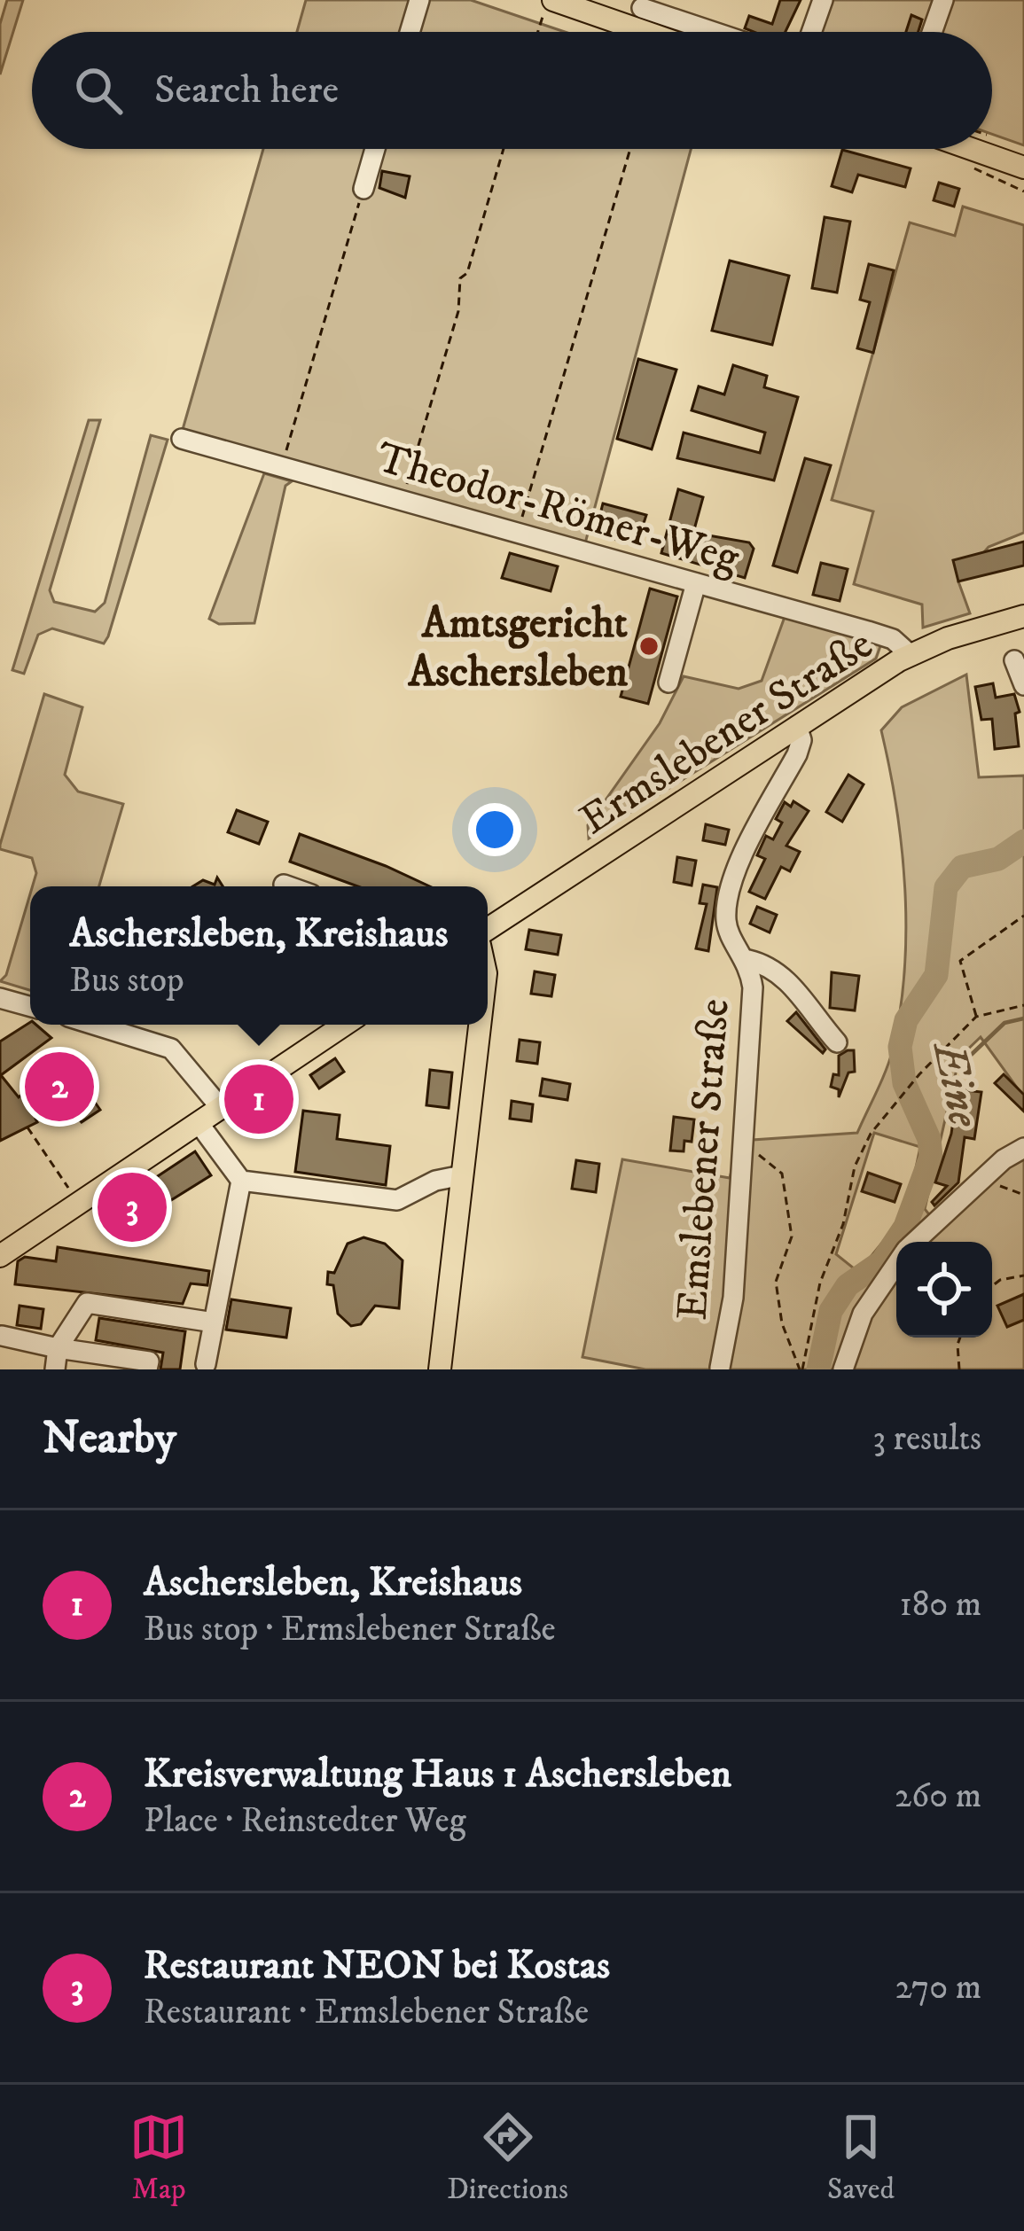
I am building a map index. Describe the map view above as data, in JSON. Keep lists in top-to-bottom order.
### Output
{
  "streets": {
    "main road": ["Ermslebener Straße"],
    "street": ["Theodor-Römer-Weg", "Emslebener Straße"]
  },
  "crossings": [
    ["Theodor-Römer-Weg", "Ermslebener Straße"],
    ["Ermslebener Straße", "Emslebener Straße"]
  ],
  "water": ["Eine"],
  "places": ["Amtsgericht Aschersleben"],
  "page": {
    "search": "Search here",
    "popup": ["Aschersleben, Kreishaus", "Bus stop"],
    "pins": ["2", "1", "3"],
    "heading": ["Nearby", "3 results"],
    "list": [
      {
        "mark": "1",
        "name": "Aschersleben, Kreishaus",
        "note": "Bus stop · Ermslebener Straße",
        "value": "180 m"
      },
      {
        "mark": "2",
        "name": "Kreisverwaltung Haus 1 Aschersleben",
        "note": "Place · Reinstedter Weg",
        "value": "260 m"
      },
      {
        "mark": "3",
        "name": "Restaurant NEON bei Kostas",
        "note": "Restaurant · Ermslebener Straße",
        "value": "270 m"
      }
    ],
    "nav": ["Map", "Directions", "Saved"]
  }
}
